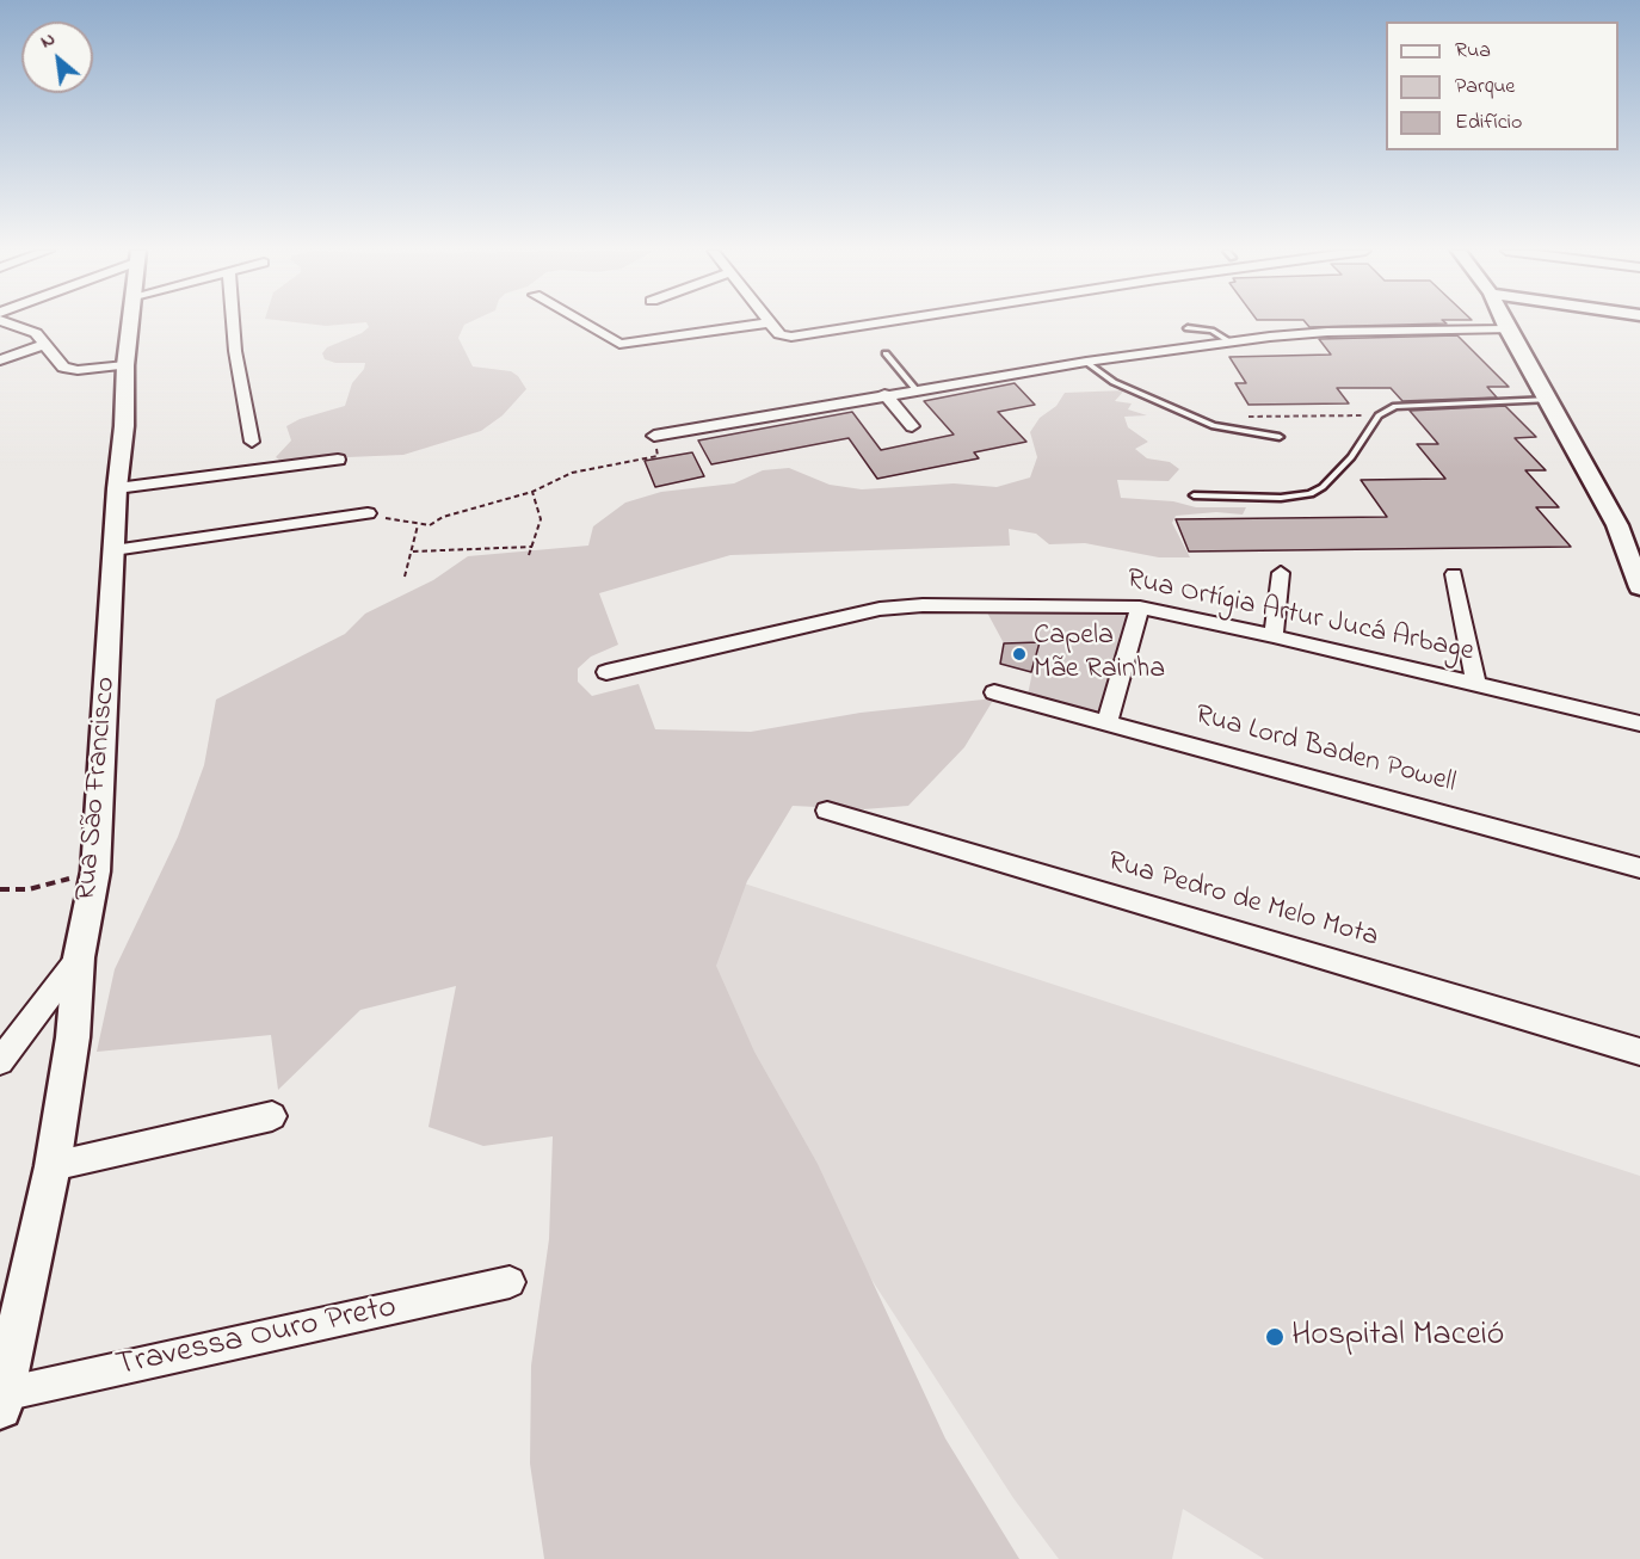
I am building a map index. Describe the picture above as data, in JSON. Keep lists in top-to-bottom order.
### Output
{
  "streets": {
    "street": [
      "Rua Ortígia Artur Jucá Arbage",
      "Rua Lord Baden Powell",
      "Rua São Francisco",
      "Rua Pedro de Melo Mota",
      "Travessa Ouro Preto"
    ]
  },
  "crossings": [
    ["Rua São Francisco", "Travessa Ouro Preto"]
  ],
  "places": ["Capela Mãe Rainha", "Hospital Maceió"],
  "legend": ["Rua", "Parque", "Edifício"],
  "north": "top left"
}
